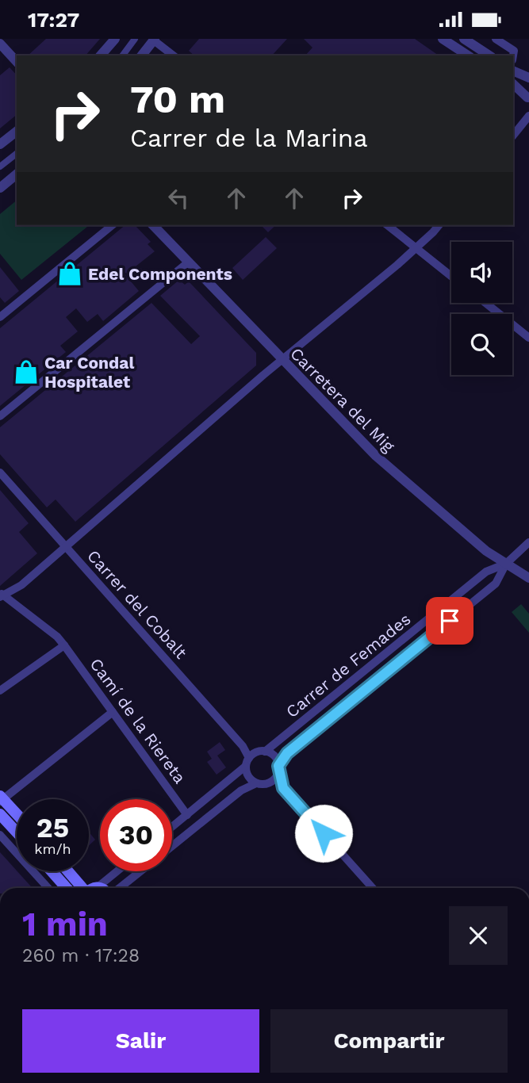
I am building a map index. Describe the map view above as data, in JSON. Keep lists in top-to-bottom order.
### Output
{
  "streets": {
    "street": [
      "Carretera del Mig",
      "Carrer del Cobalt",
      "Carrer de Femades",
      "Camí de la Riereta"
    ]
  },
  "crossings": [
    ["Carretera del Mig", "Carrer de Femades"],
    ["Carrer del Cobalt", "Carrer de Femades"]
  ],
  "places": {
    "shop": ["Edel Components", "Car Condal Hospitalet"]
  },
  "page": {
    "status": "17:27",
    "turn": ["70 m", "Carrer de la Marina"],
    "speed": "25 km/h",
    "limit": "30",
    "heading": ["1 min", "260 m · 17:28"],
    "buttons": ["Salir", "Compartir"]
  }
}
